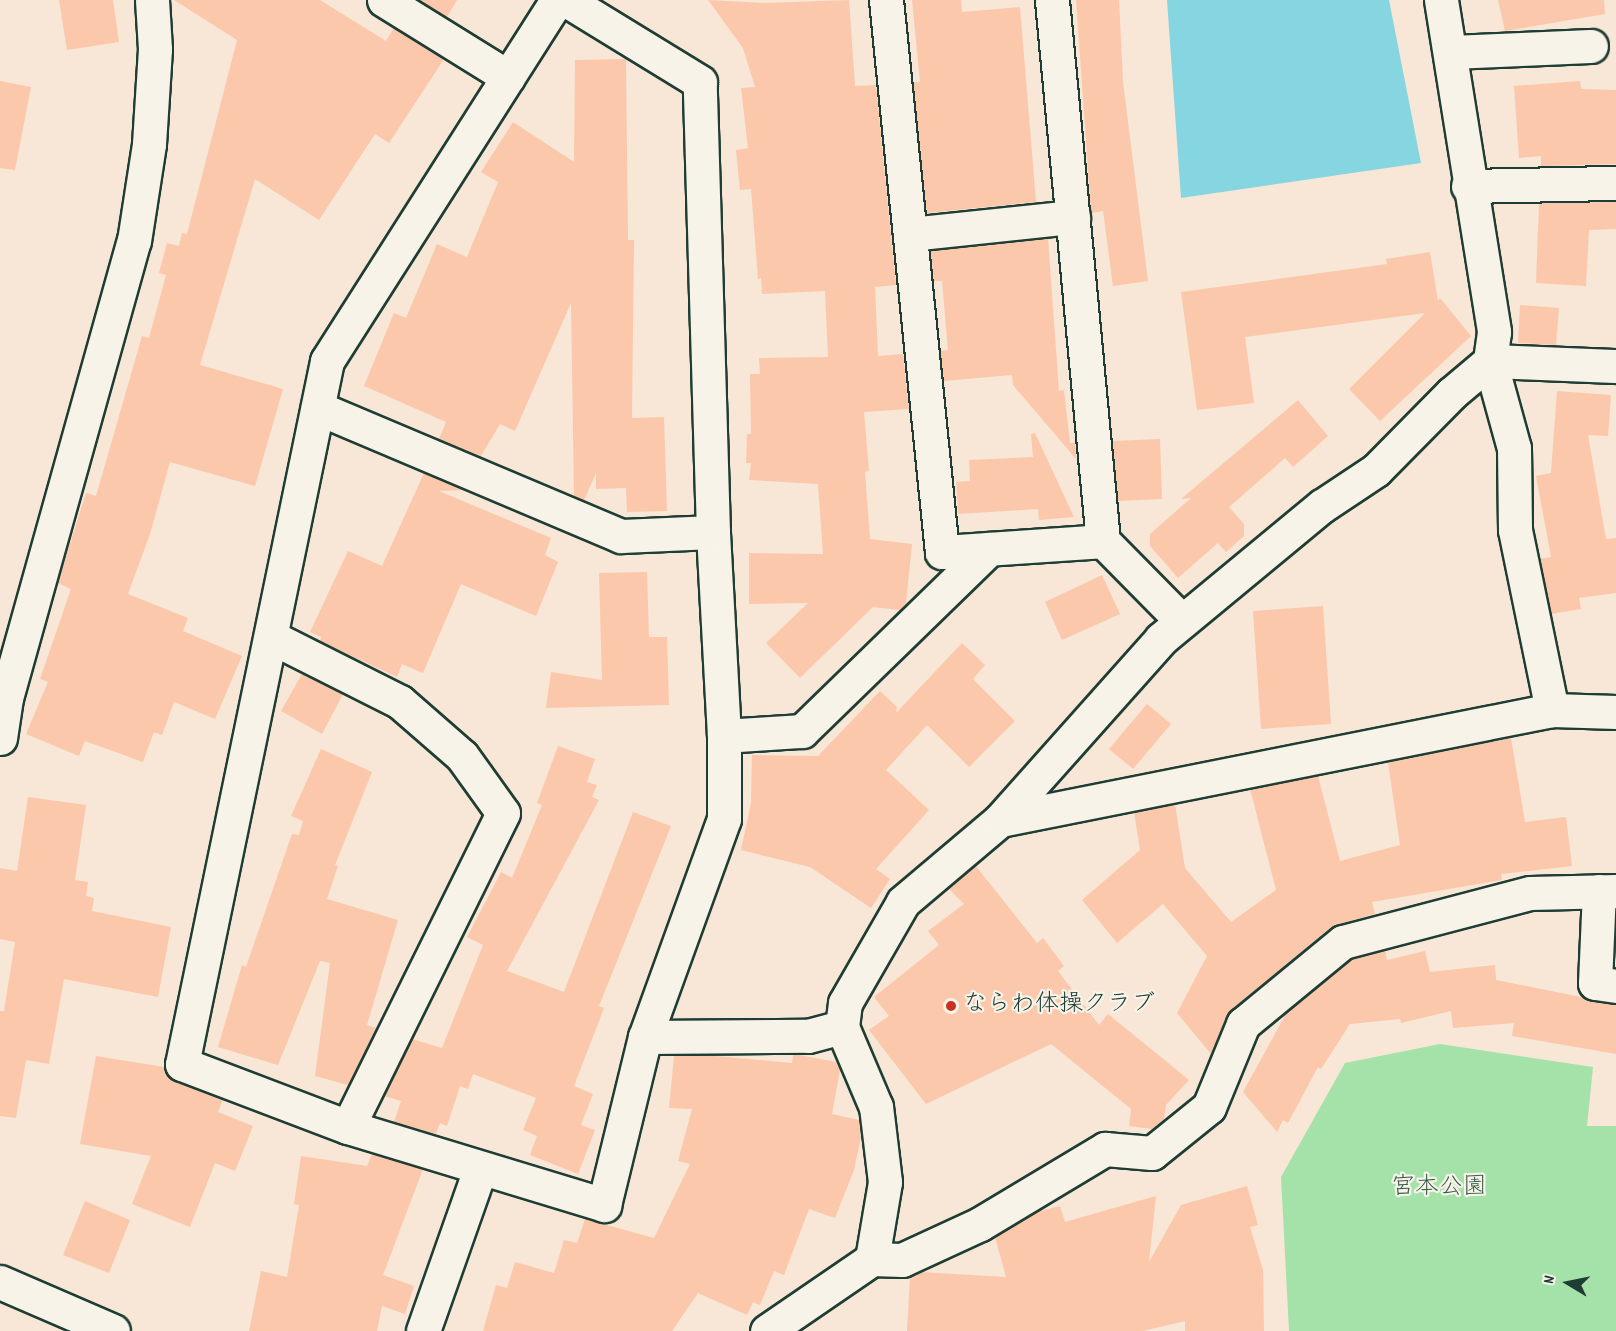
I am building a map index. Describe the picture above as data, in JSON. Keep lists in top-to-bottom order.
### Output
{
  "parks": ["宮本公園"],
  "places": ["ならわ体操クラブ"],
  "north": "left"
}
